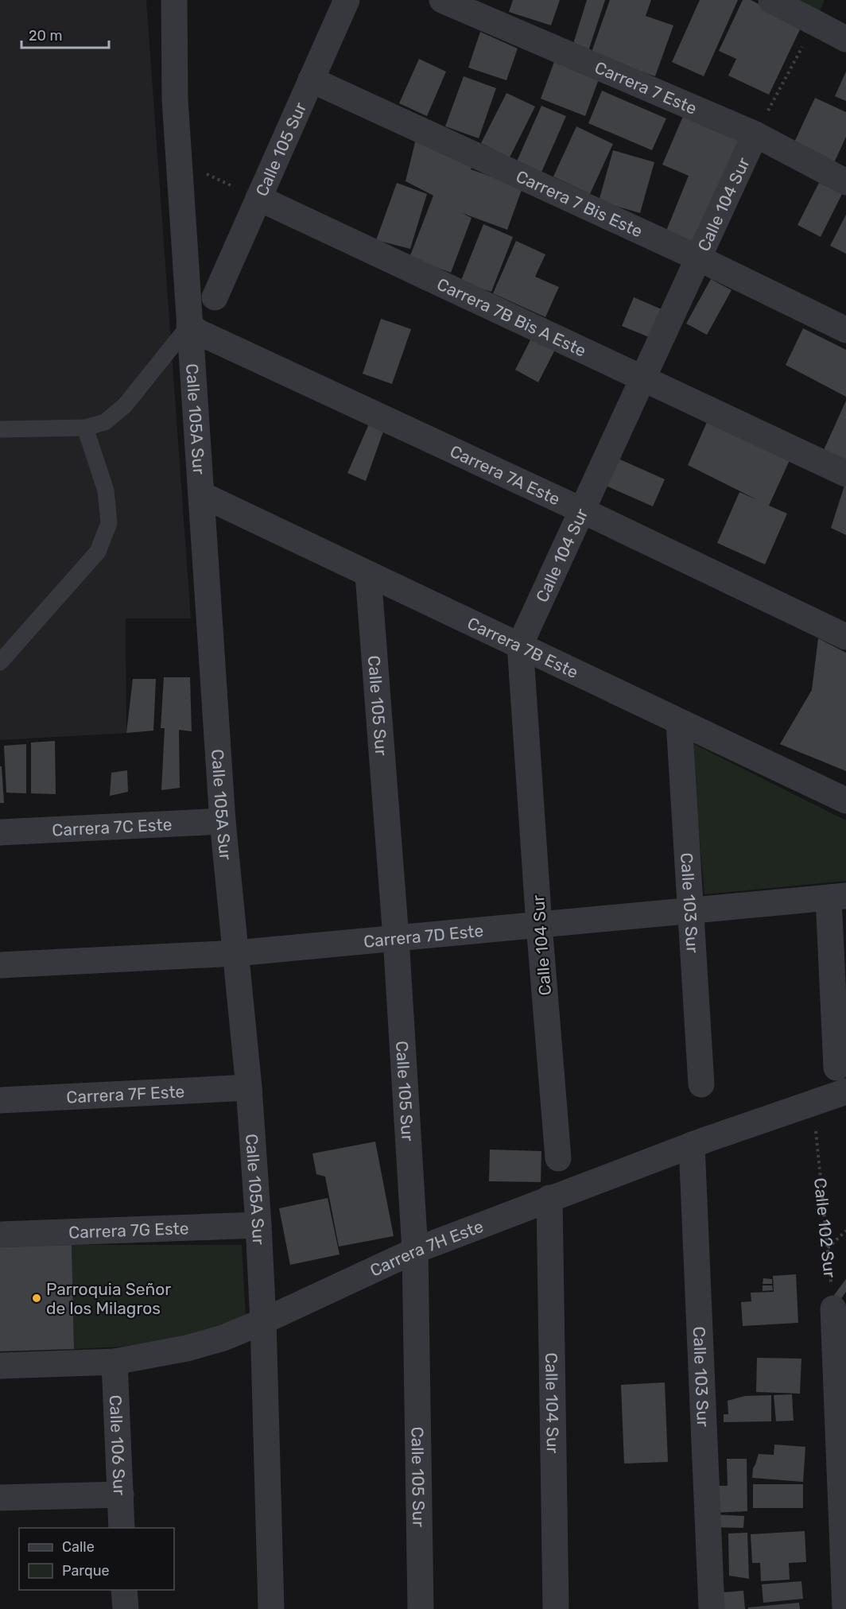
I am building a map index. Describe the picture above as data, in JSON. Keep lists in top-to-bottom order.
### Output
{
  "streets": {
    "street": [
      "Carrera 7 Este",
      "Calle 105 Sur",
      "Carrera 7 Bis Este",
      "Calle 104 Sur",
      "Carrera 7B Bis A Este",
      "Calle 105A Sur",
      "Carrera 7A Este",
      "Carrera 7B Este",
      "Carrera 7C Este",
      "Calle 103 Sur",
      "Carrera 7D Este",
      "Carrera 7F Este",
      "Carrera 7G Este",
      "Carrera 7H Este",
      "Calle 106 Sur"
    ],
    "path": ["Calle 102 Sur"]
  },
  "crossings": [
    ["Carrera 7 Este", "Calle 104 Sur"],
    ["Calle 105 Sur", "Carrera 7 Bis Este"],
    ["Calle 105 Sur", "Carrera 7B Bis A Este"],
    ["Calle 105 Sur", "Carrera 7B Este"],
    ["Calle 105 Sur", "Carrera 7D Este"],
    ["Calle 105 Sur", "Carrera 7H Este"],
    ["Carrera 7 Bis Este", "Calle 104 Sur"],
    ["Calle 104 Sur", "Carrera 7B Bis A Este"],
    ["Calle 104 Sur", "Carrera 7A Este"],
    ["Calle 104 Sur", "Carrera 7B Este"],
    ["Calle 104 Sur", "Carrera 7D Este"],
    ["Calle 104 Sur", "Carrera 7H Este"],
    ["Calle 105A Sur", "Carrera 7A Este"],
    ["Calle 105A Sur", "Carrera 7B Este"],
    ["Calle 105A Sur", "Carrera 7C Este"],
    ["Calle 105A Sur", "Carrera 7D Este"],
    ["Calle 105A Sur", "Carrera 7F Este"],
    ["Calle 105A Sur", "Carrera 7G Este"],
    ["Calle 105A Sur", "Carrera 7H Este"],
    ["Carrera 7B Este", "Calle 103 Sur"],
    ["Calle 103 Sur", "Carrera 7D Este"],
    ["Calle 103 Sur", "Carrera 7H Este"],
    ["Calle 102 Sur", "Carrera 7H Este"],
    ["Carrera 7H Este", "Calle 106 Sur"]
  ],
  "places": ["Parroquia Señor de los Milagros"],
  "legend": ["Calle", "Parque"],
  "scale_bar": "20 m"
}
